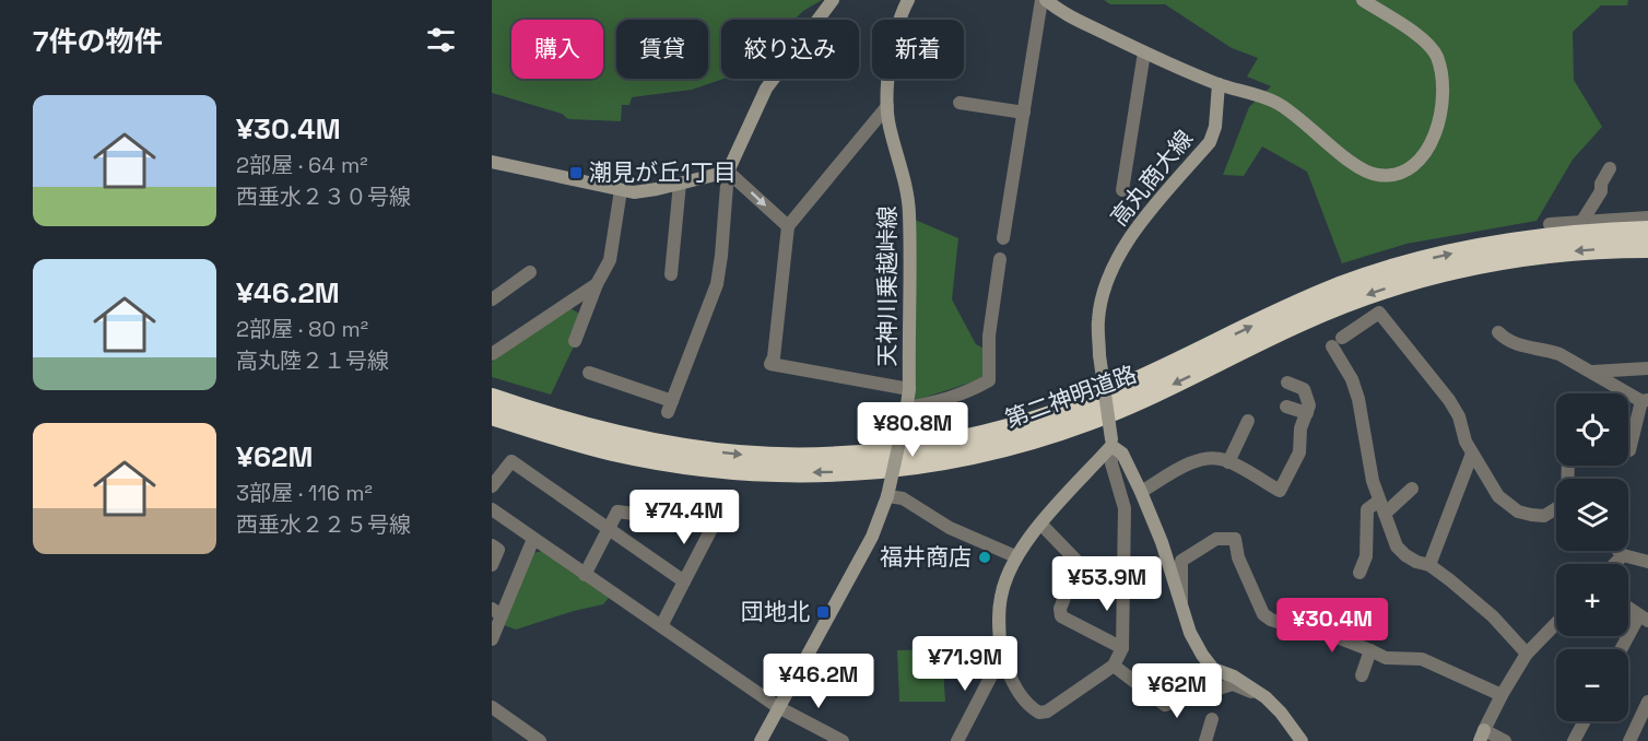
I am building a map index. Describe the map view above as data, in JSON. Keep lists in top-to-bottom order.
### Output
{
  "streets": {
    "highway": ["第二神明道路"],
    "street": ["高丸商大線", "天神川乗越峠線"]
  },
  "places": {
    "transit": ["潮見が丘1丁目", "団地北"],
    "other": ["福井商店"]
  },
  "page": {
    "heading": "7件の物件",
    "chip": [
      "購入",
      "賃貸",
      "絞り込み",
      "新着"
    ],
    "list": [
      {
        "name": "¥30.4M",
        "note": "2部屋 · 64 m² · 西垂水２３０号線"
      },
      {
        "name": "¥46.2M",
        "note": "2部屋 · 80 m² · 高丸陸２１号線"
      },
      {
        "name": "¥62M",
        "note": "3部屋 · 116 m² · 西垂水２２５号線"
      }
    ],
    "map_buttons": ["+", "−"],
    "price": [
      "¥80.8M",
      "¥74.4M",
      "¥53.9M",
      "¥30.4M",
      "¥71.9M",
      "¥46.2M",
      "¥62M"
    ]
  }
}
